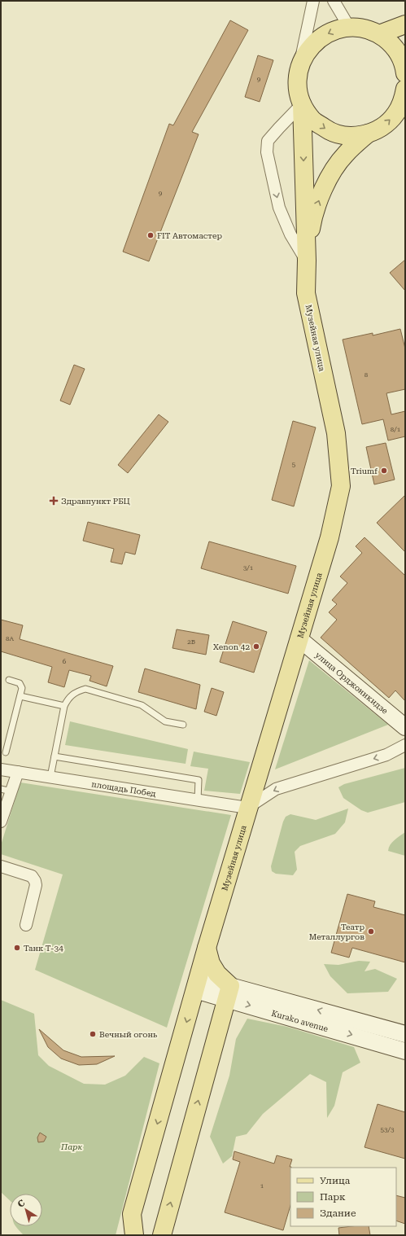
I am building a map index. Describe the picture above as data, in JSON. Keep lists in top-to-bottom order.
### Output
{
  "streets": {
    "main road": ["Музейная улица", "улица Орджоникидзе", "Kurako avenue"],
    "street": ["площадь Побед"]
  },
  "crossings": [
    ["Музейная улица", "улица Орджоникидзе"],
    ["Музейная улица", "площадь Побед"],
    ["Музейная улица", "Kurako avenue"]
  ],
  "parks": ["Парк"],
  "places": {
    "other": [
      "FIT Автомастер",
      "Triumf",
      "Xenon 42",
      "Театр Металлургов",
      "Танк Т-34",
      "Вечный огонь"
    ],
    "health": ["Здравпункт РБЦ"]
  },
  "house_numbers": [
    "9",
    "9",
    "8",
    "8/1",
    "5",
    "3/1",
    "8А",
    "2Б",
    "6",
    "53/3",
    "1"
  ],
  "legend": ["Улица", "Парк", "Здание"],
  "north": "top left"
}
